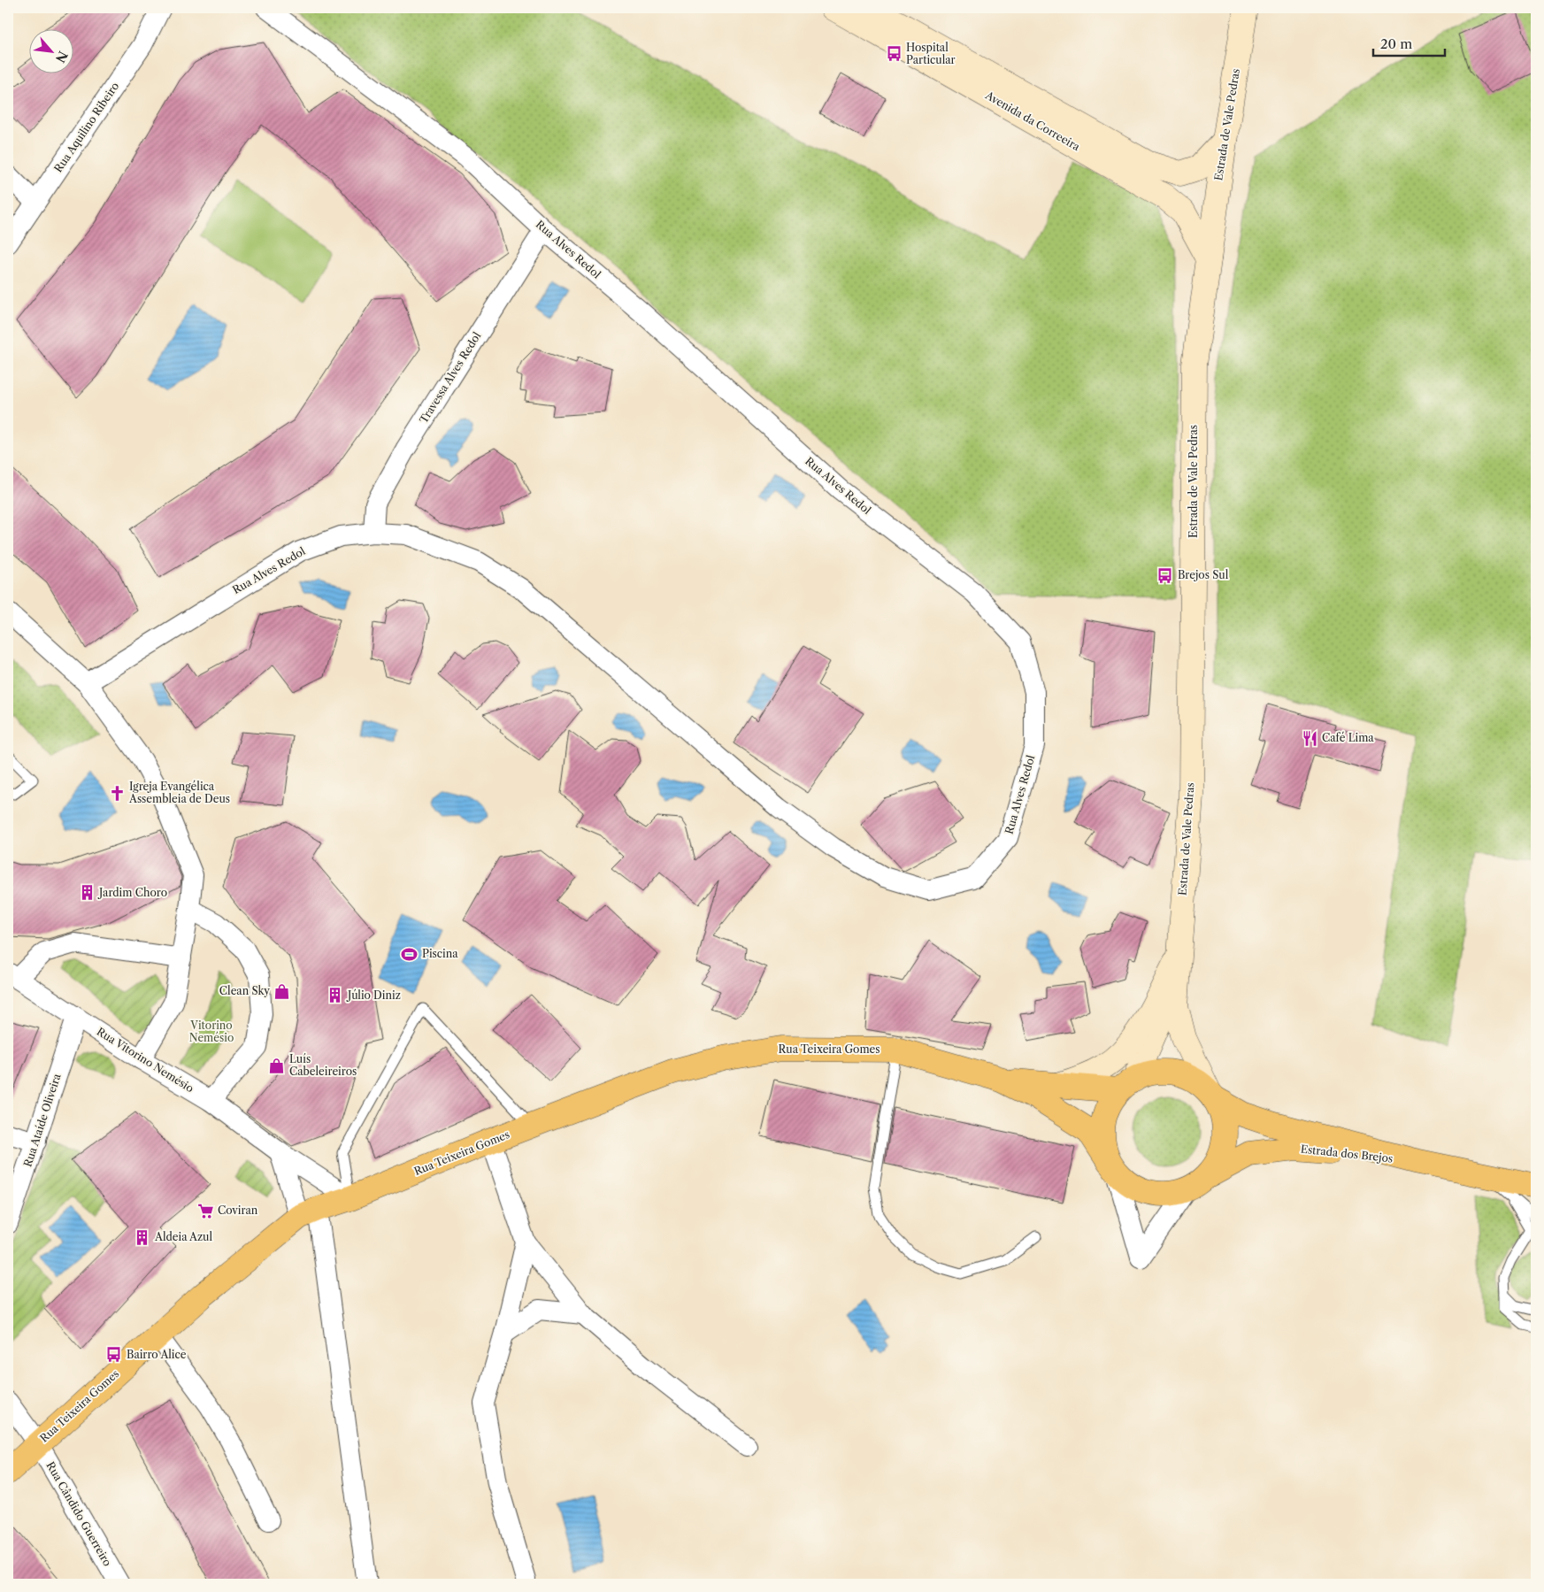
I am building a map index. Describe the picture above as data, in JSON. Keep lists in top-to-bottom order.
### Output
{
  "streets": {
    "main road": [
      "Avenida da Correeira",
      "Estrada de Vale Pedras",
      "Rua Teixeira Gomes",
      "Estrada dos Brejos"
    ],
    "street": [
      "Rua Aquilino Ribeiro",
      "Rua Alves Redol",
      "Travessa Alves Redol",
      "Rua Vitorino Nemésio",
      "Rua Ataíde Oliveira",
      "Rua Cândido Guerreiro"
    ]
  },
  "crossings": [
    ["Avenida da Correeira", "Estrada de Vale Pedras"],
    ["Estrada de Vale Pedras", "Rua Teixeira Gomes"],
    ["Estrada de Vale Pedras", "Estrada dos Brejos"],
    ["Rua Alves Redol", "Travessa Alves Redol"],
    ["Rua Teixeira Gomes", "Rua Vitorino Nemésio"],
    ["Rua Teixeira Gomes", "Estrada dos Brejos"],
    ["Rua Teixeira Gomes", "Rua Cândido Guerreiro"],
    ["Rua Vitorino Nemésio", "Rua Ataíde Oliveira"]
  ],
  "parks": ["Vitorino Nemésio"],
  "places": {
    "bus stop": ["Hospital Particular", "Brejos Sul", "Bairro Alice"],
    "restaurant": ["Café Lima"],
    "church": ["Igreja Evangélica Assembleia de Deus"],
    "building": ["Jardim Choro", "Júlio Diniz", "Aldeia Azul"],
    "sports": ["Piscina"],
    "shop": ["Clean Sky", "Luís Cabeleireiros"],
    "supermarket": ["Coviran"]
  },
  "scale_bar": "20 m",
  "north": "bottom right"
}
